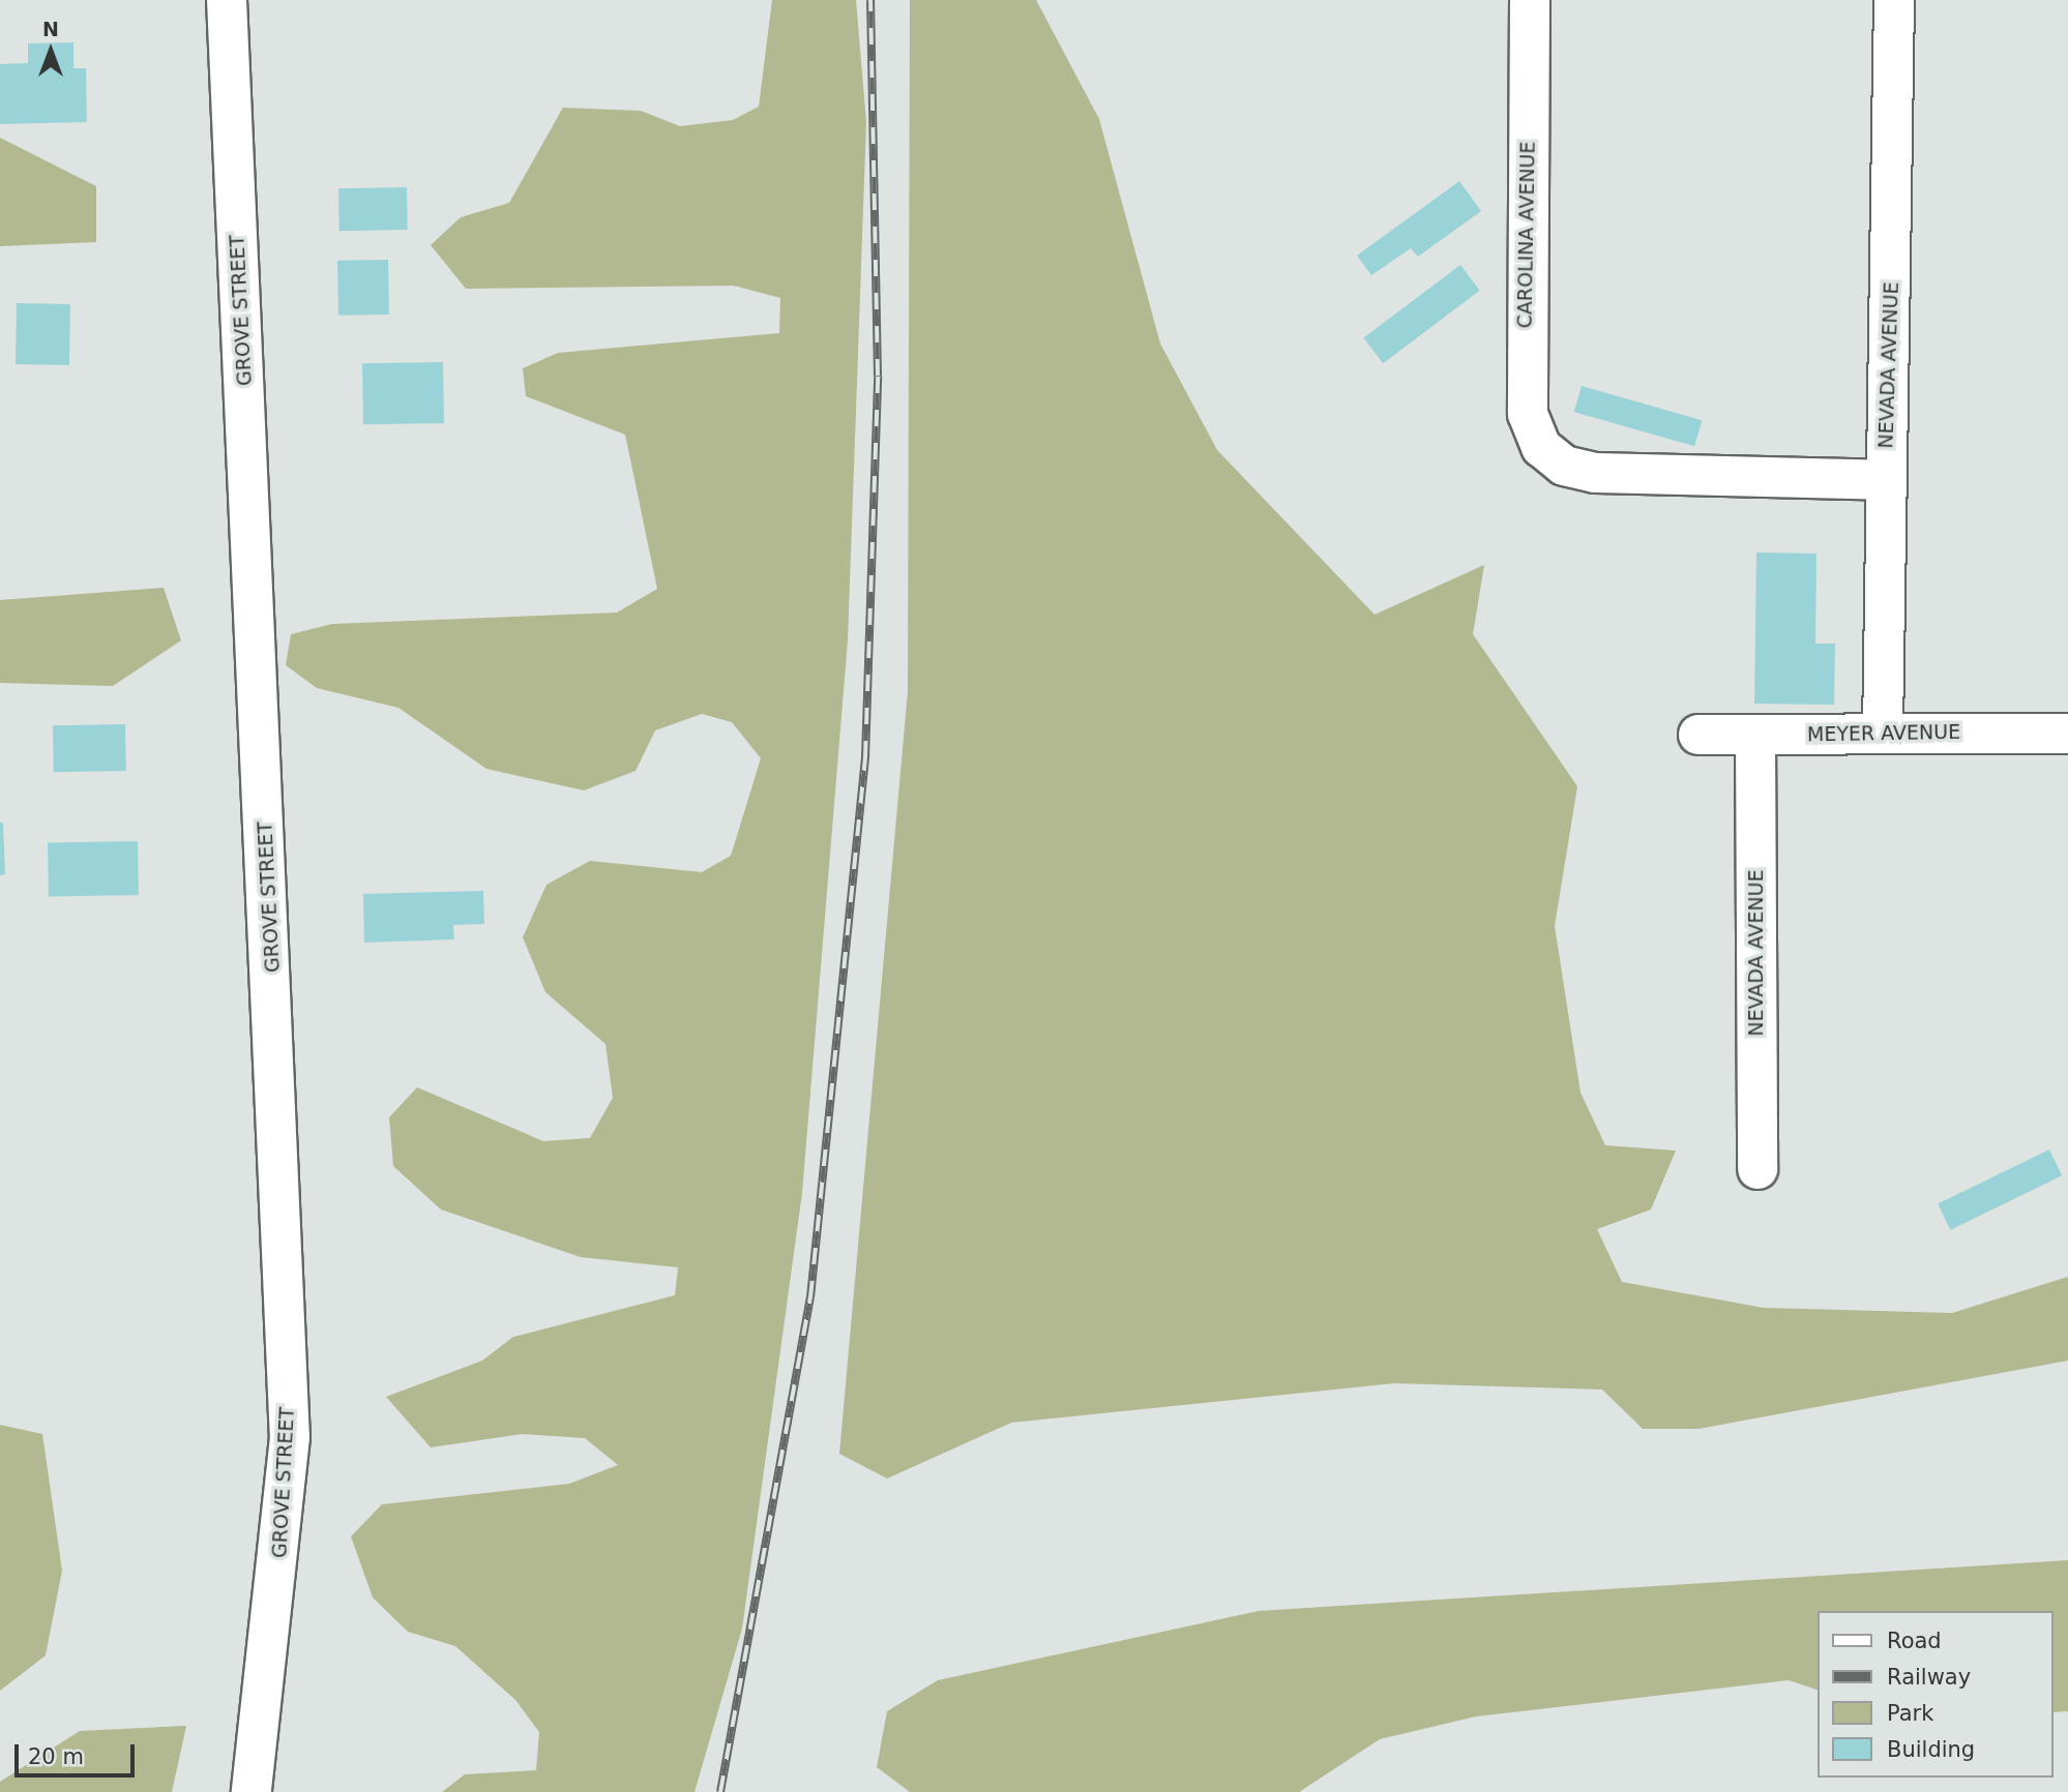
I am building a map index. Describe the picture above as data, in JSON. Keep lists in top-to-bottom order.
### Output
{
  "streets": {
    "street": [
      "CAROLINA AVENUE",
      "GROVE STREET",
      "NEVADA AVENUE",
      "MEYER AVENUE"
    ]
  },
  "crossings": [
    ["CAROLINA AVENUE", "NEVADA AVENUE"],
    ["NEVADA AVENUE", "MEYER AVENUE"]
  ],
  "legend": [
    "Road",
    "Railway",
    "Park",
    "Building"
  ],
  "scale_bar": "20 m",
  "north": "top"
}
